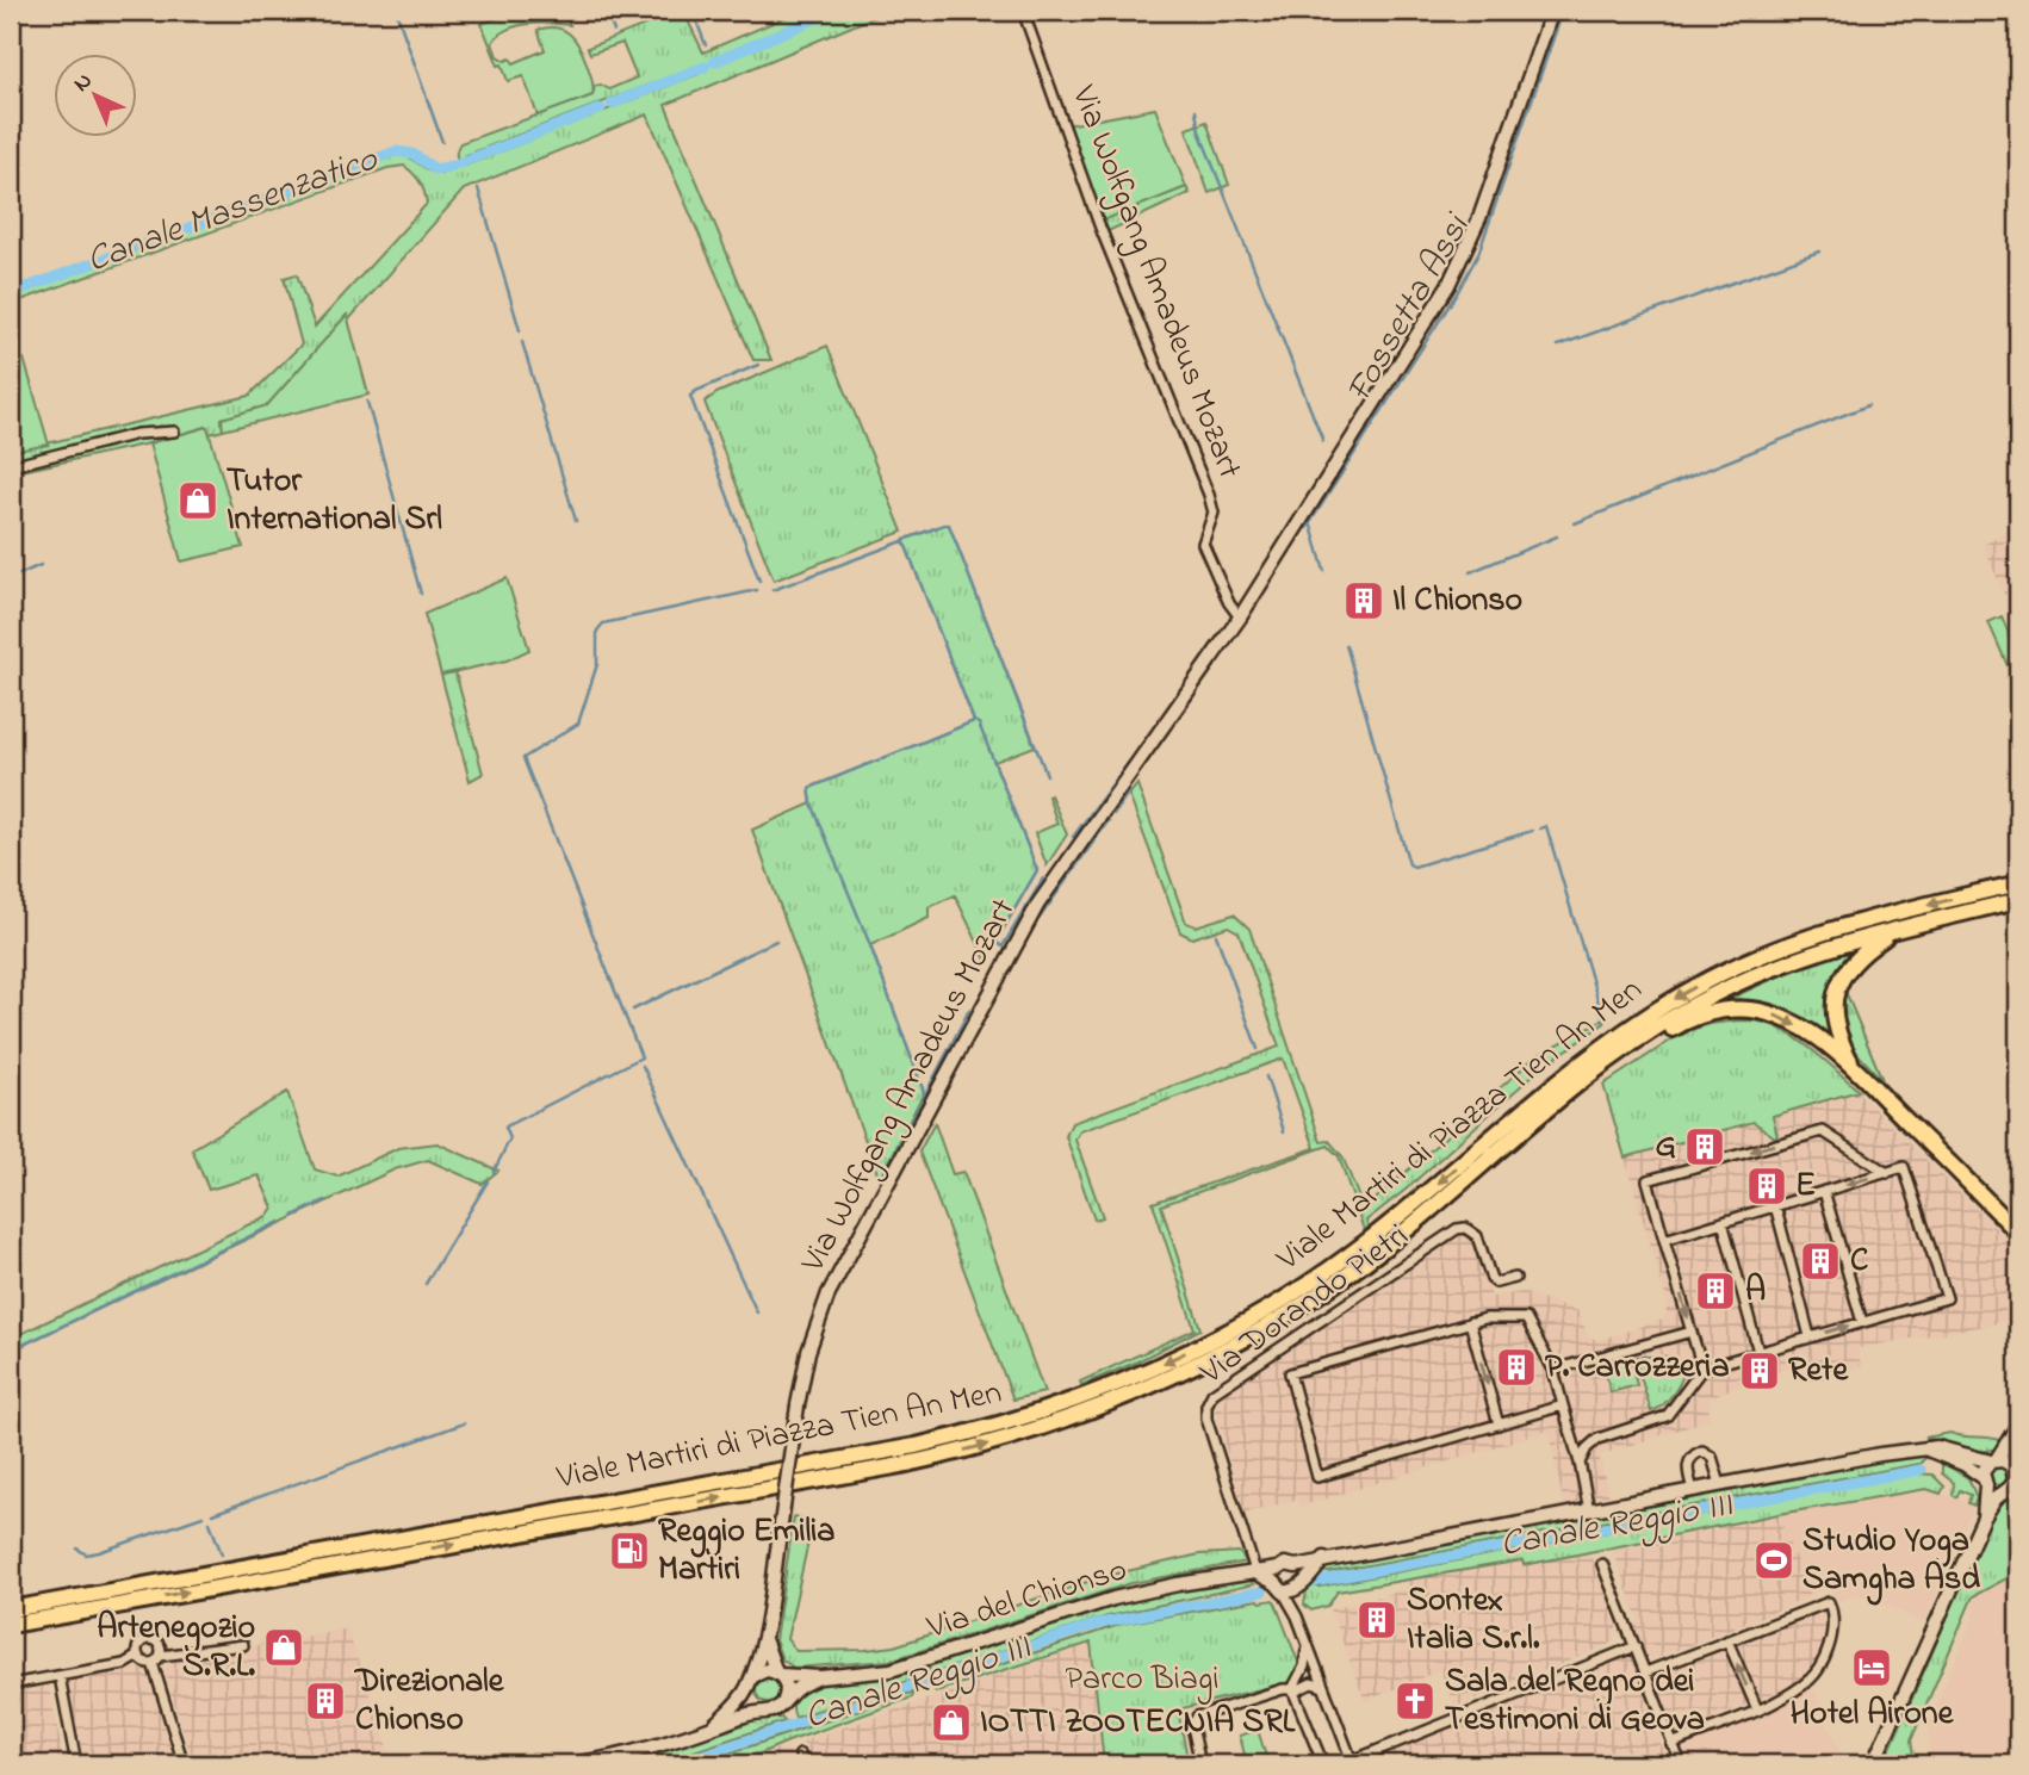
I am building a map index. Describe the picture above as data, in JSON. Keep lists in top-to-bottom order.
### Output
{
  "streets": {
    "highway": ["Viale Martiri di Piazza Tien An Men"],
    "main road": ["Via Wolfgang Amadeus Mozart", "Via del Chionso"],
    "street": ["Via Dorando Pietri"]
  },
  "crossings": [
    ["Via Wolfgang Amadeus Mozart", "Via del Chionso"],
    ["Via Dorando Pietri", "Via del Chionso"]
  ],
  "water": ["Canale Massenzatico", "Fossetta Assi", "Canale Reggio III"],
  "parks": ["Parco Biagi"],
  "places": {
    "shop": ["Tutor International Srl", "Artenegozio S.R.L.", "IOTTI ZOOTECNIA SRL"],
    "building": [
      "Il Chionso",
      "G",
      "E",
      "C",
      "A",
      "P. Carrozzeria",
      "Rete",
      "Sontex Italia S.r.l.",
      "Direzionale Chionso"
    ],
    "fuel station": ["Reggio Emilia Martiri"],
    "sports": ["Studio Yoga Samgha Asd"],
    "hotel": ["Hotel Airone"],
    "church": ["Sala del Regno dei Testimoni di Geova"]
  },
  "north": "top left"
}
